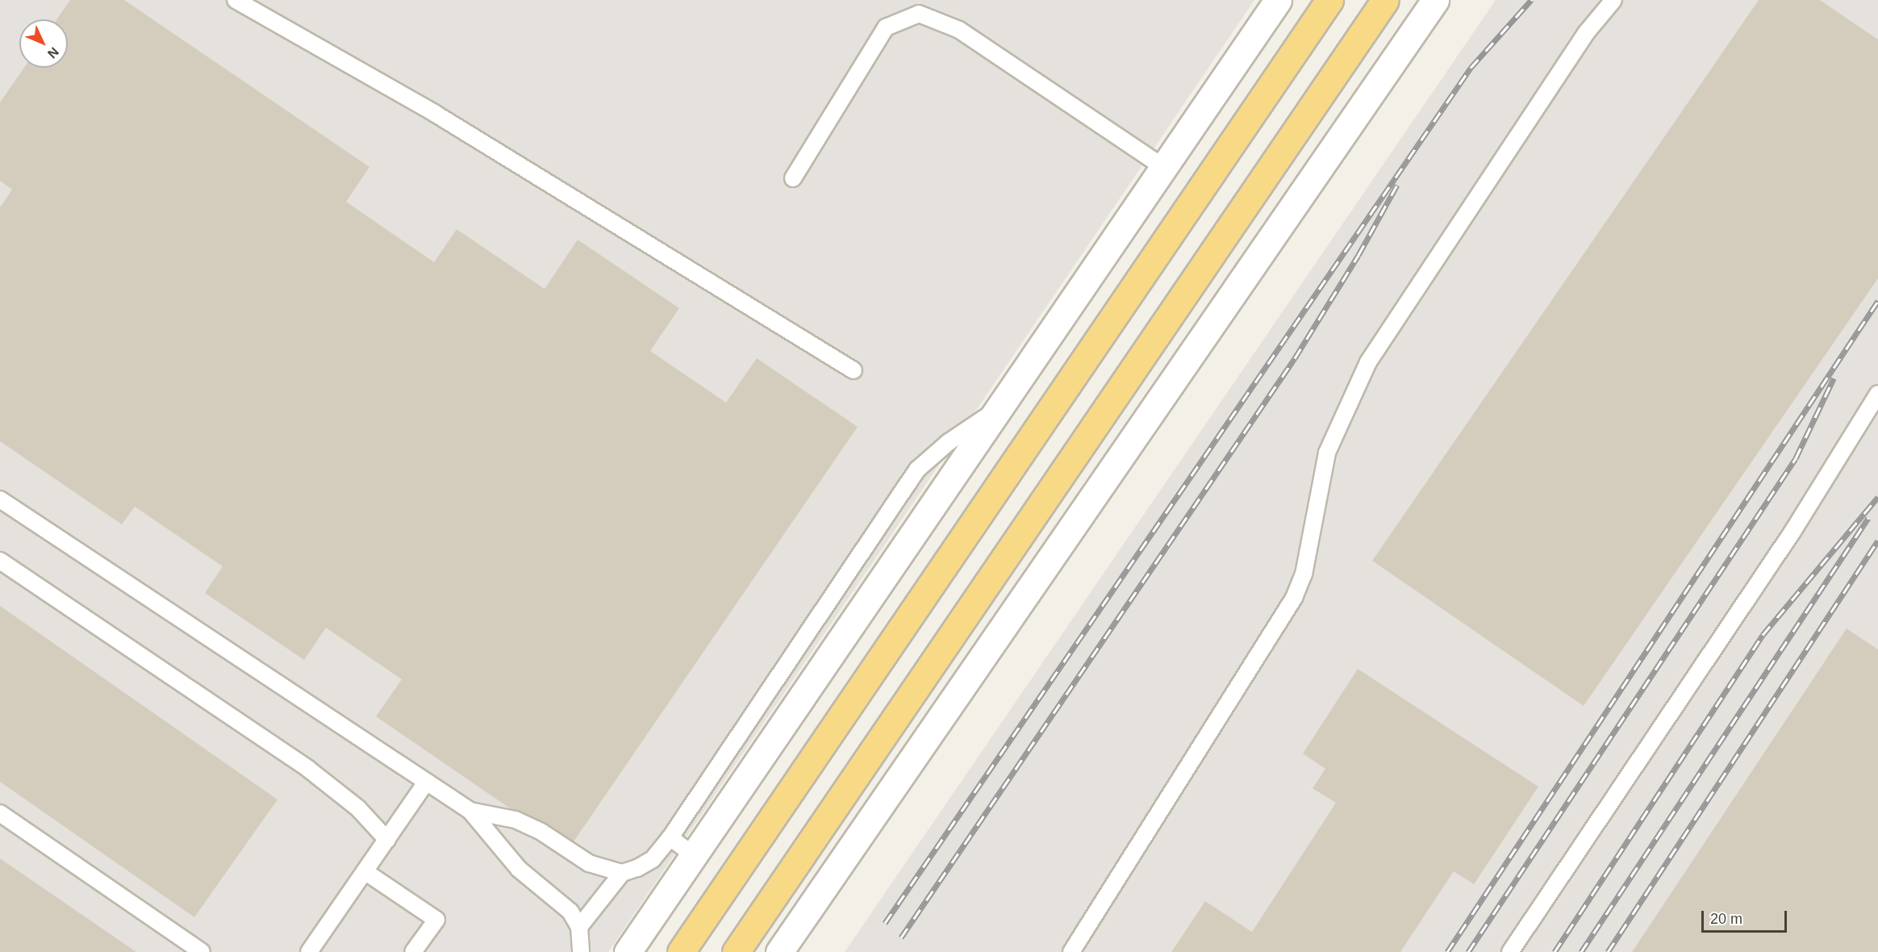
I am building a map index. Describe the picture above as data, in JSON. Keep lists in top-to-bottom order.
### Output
{
  "scale_bar": "20 m",
  "north": "bottom right"
}
